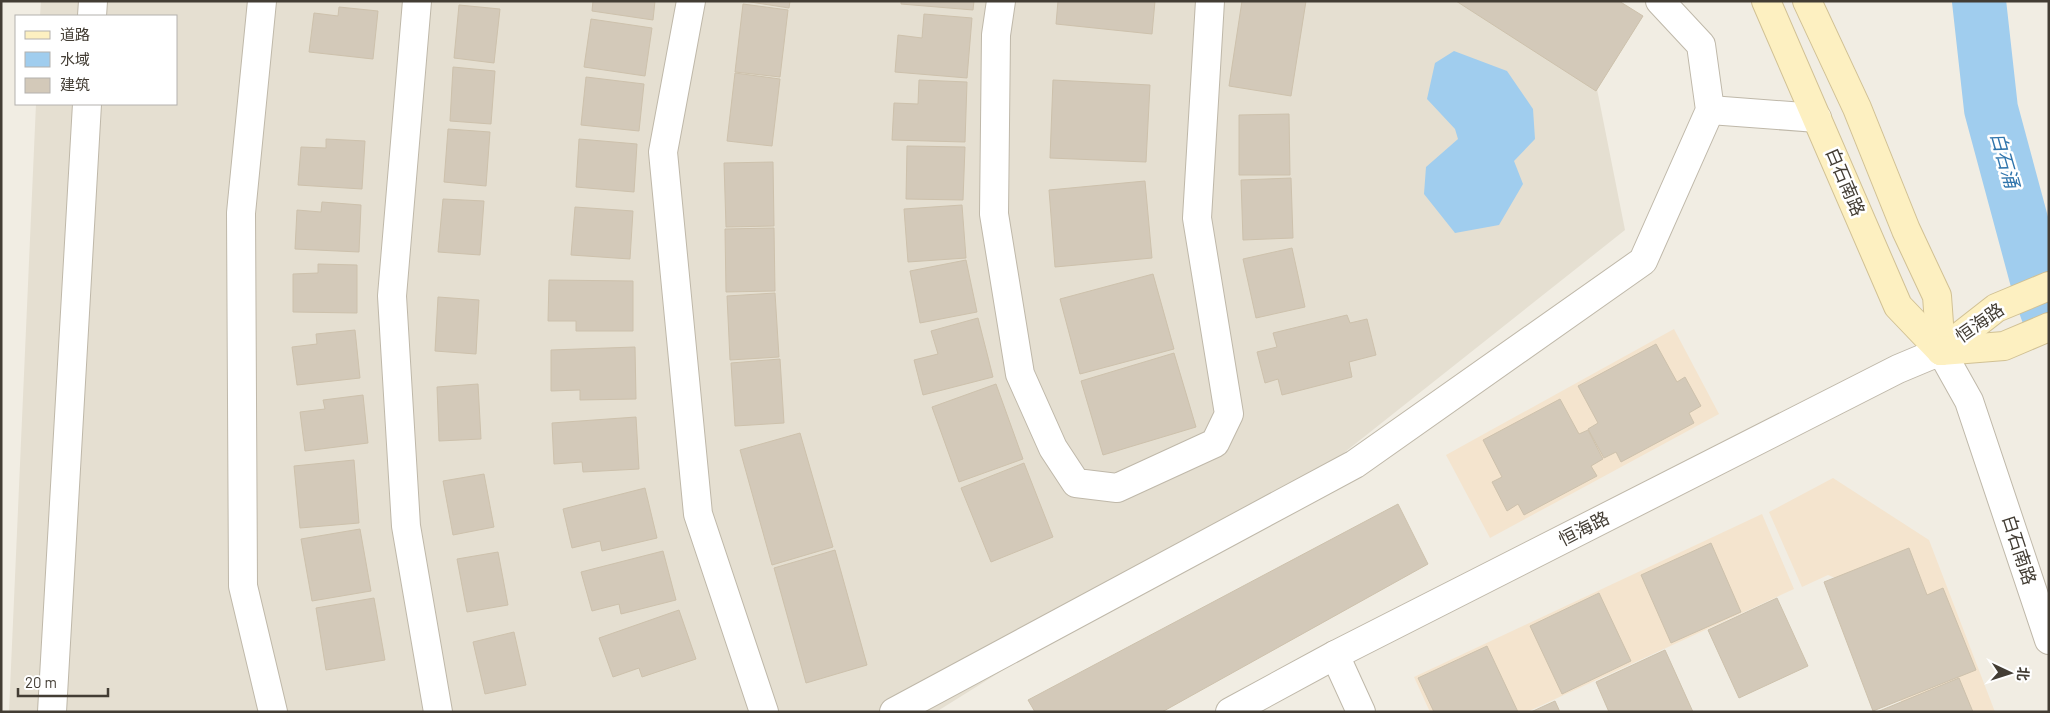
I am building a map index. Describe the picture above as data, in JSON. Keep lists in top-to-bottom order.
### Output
{
  "streets": {
    "main road": ["白石南路", "恒海路"]
  },
  "crossings": [
    ["白石南路", "恒海路"]
  ],
  "water": ["白石涌"],
  "legend": ["道路", "水域", "建筑"],
  "scale_bar": "20 m",
  "north": "right"
}
